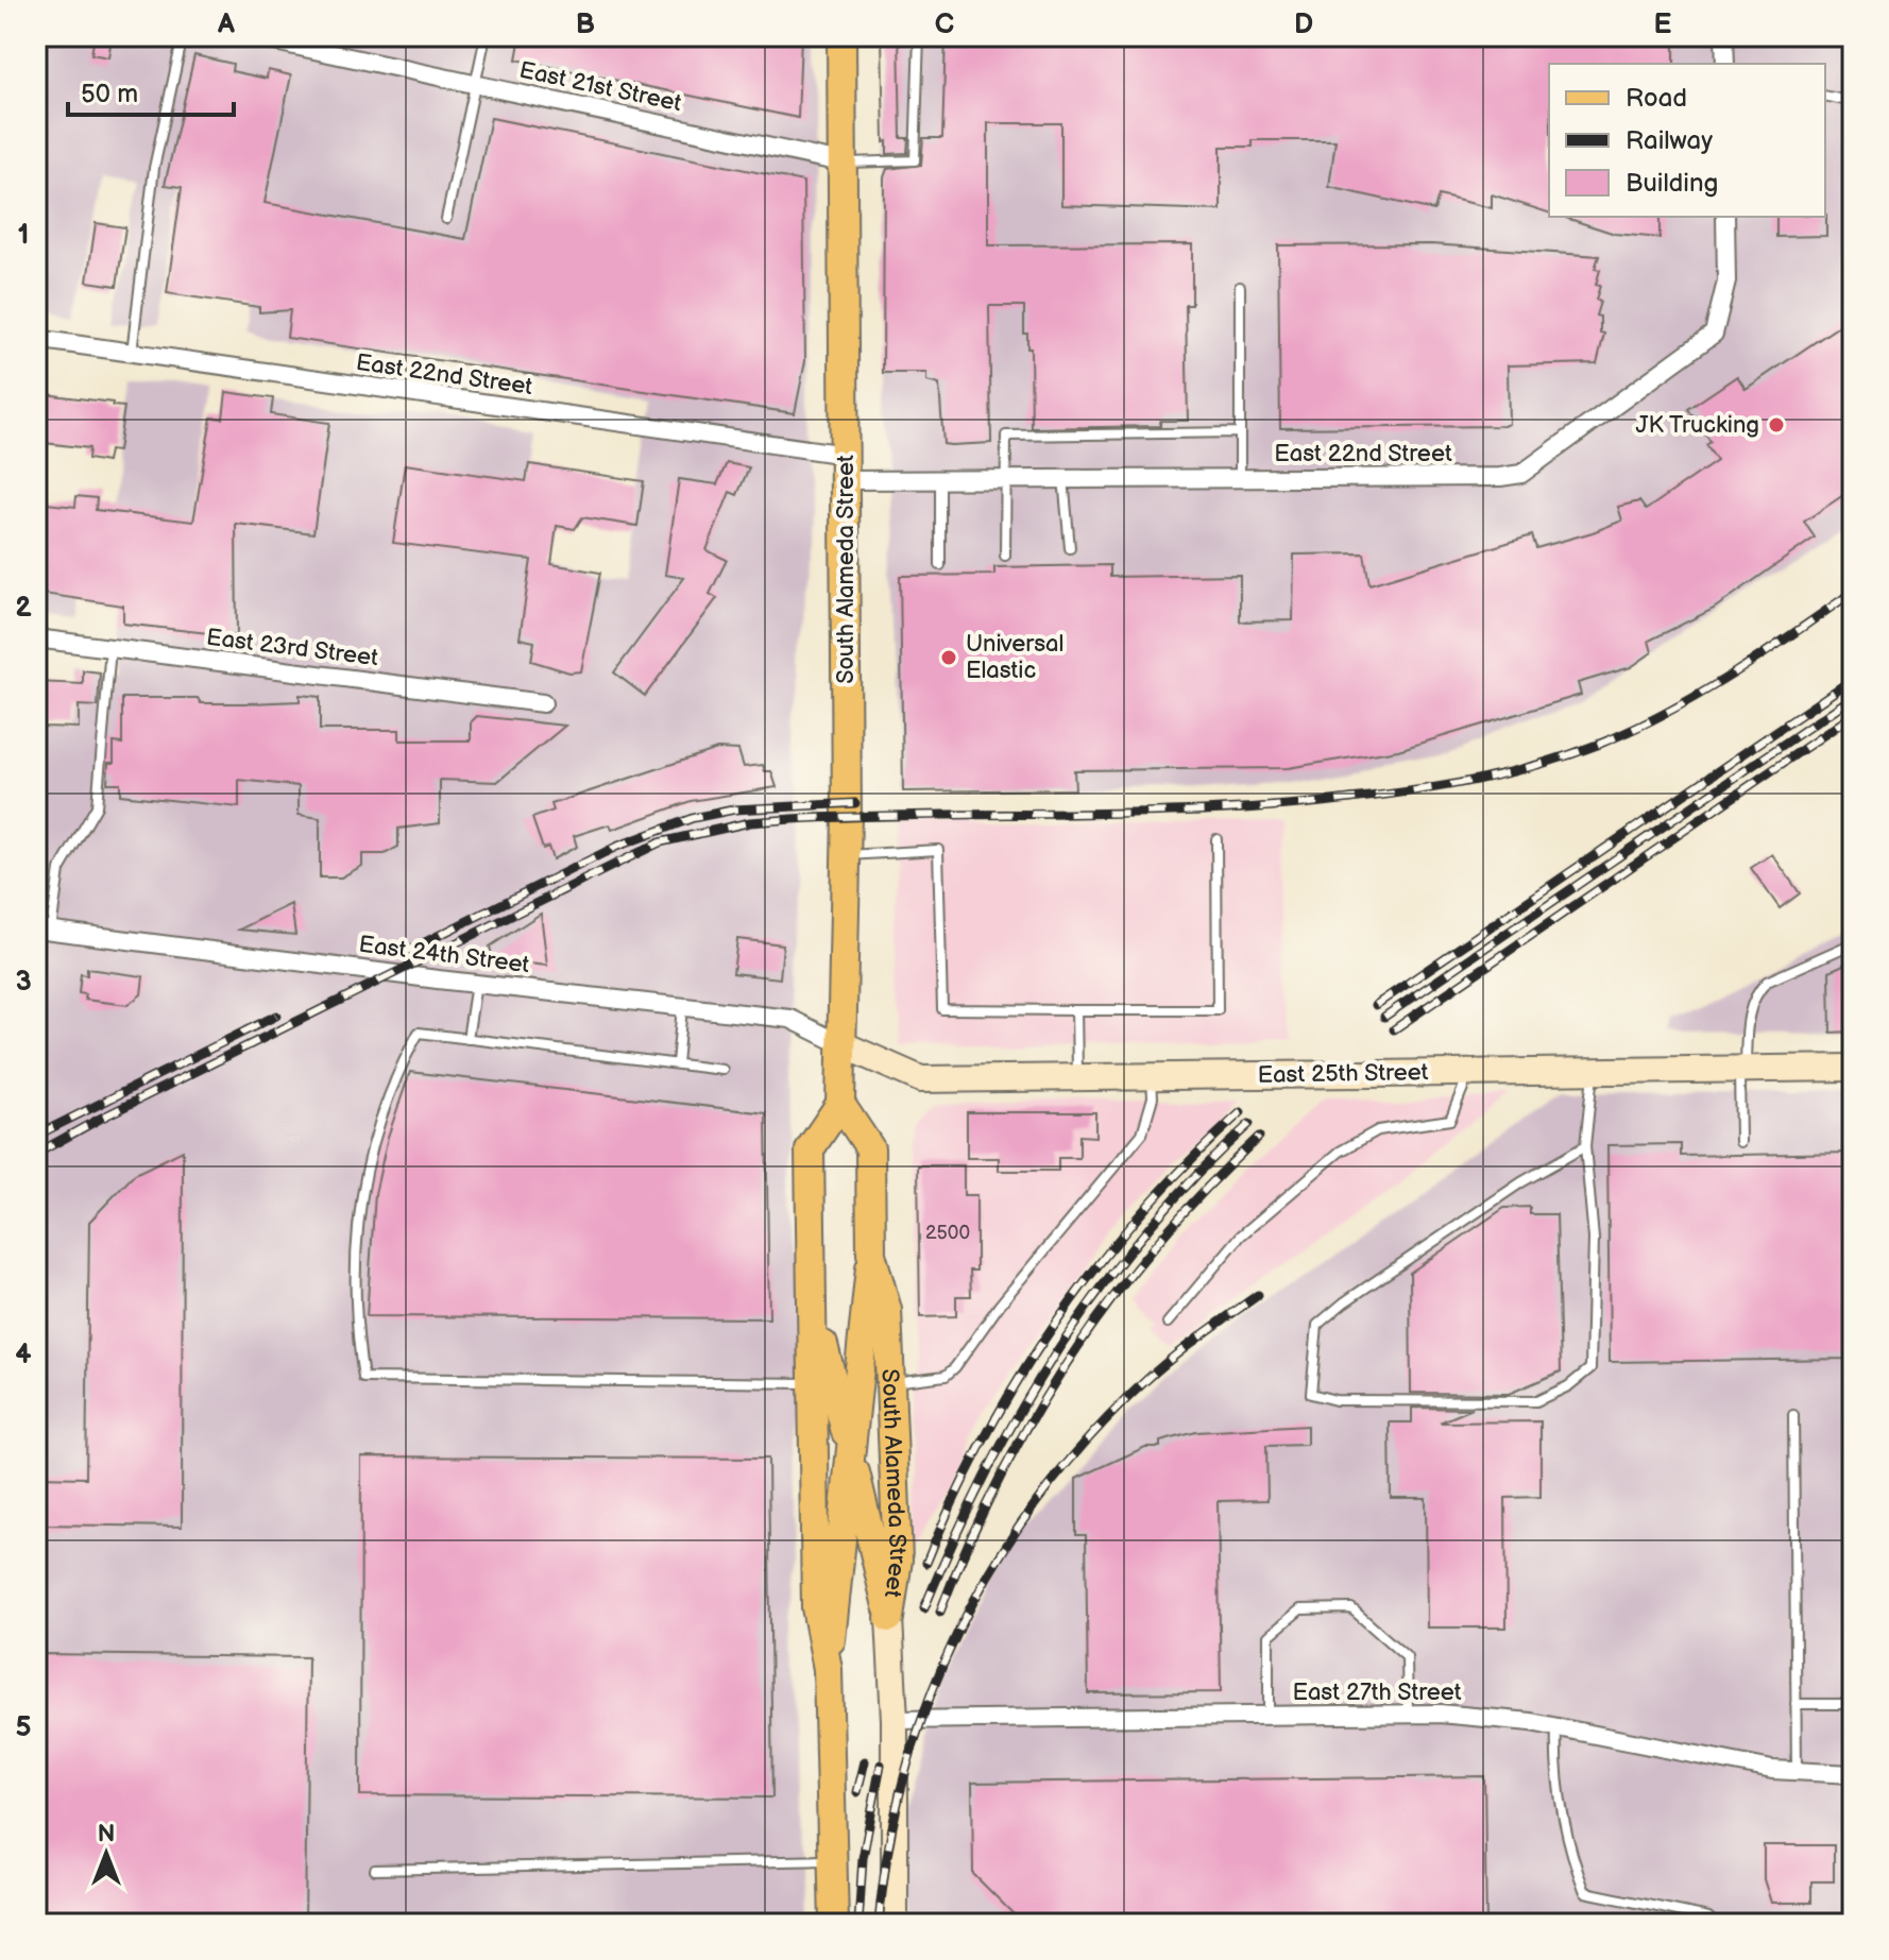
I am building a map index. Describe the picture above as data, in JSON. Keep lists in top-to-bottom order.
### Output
{
  "streets": {
    "main road": ["South Alameda Street"],
    "street": [
      "East 21st Street",
      "East 22nd Street",
      "East 23rd Street",
      "East 24th Street",
      "East 25th Street",
      "East 27th Street"
    ]
  },
  "crossings": [
    ["East 21st Street", "South Alameda Street"],
    ["East 22nd Street", "South Alameda Street"],
    ["South Alameda Street", "East 24th Street"],
    ["South Alameda Street", "East 25th Street"],
    ["South Alameda Street", "East 27th Street"],
    ["East 24th Street", "East 25th Street"]
  ],
  "places": ["JK Trucking", "Universal Elastic"],
  "house_numbers": ["2500"],
  "legend": ["Road", "Railway", "Building"],
  "scale_bar": "50 m",
  "north": "top",
  "grid": {
    "columns": [
      "A",
      "B",
      "C",
      "D",
      "E"
    ],
    "rows": [
      "1",
      "2",
      "3",
      "4",
      "5"
    ]
  }
}
